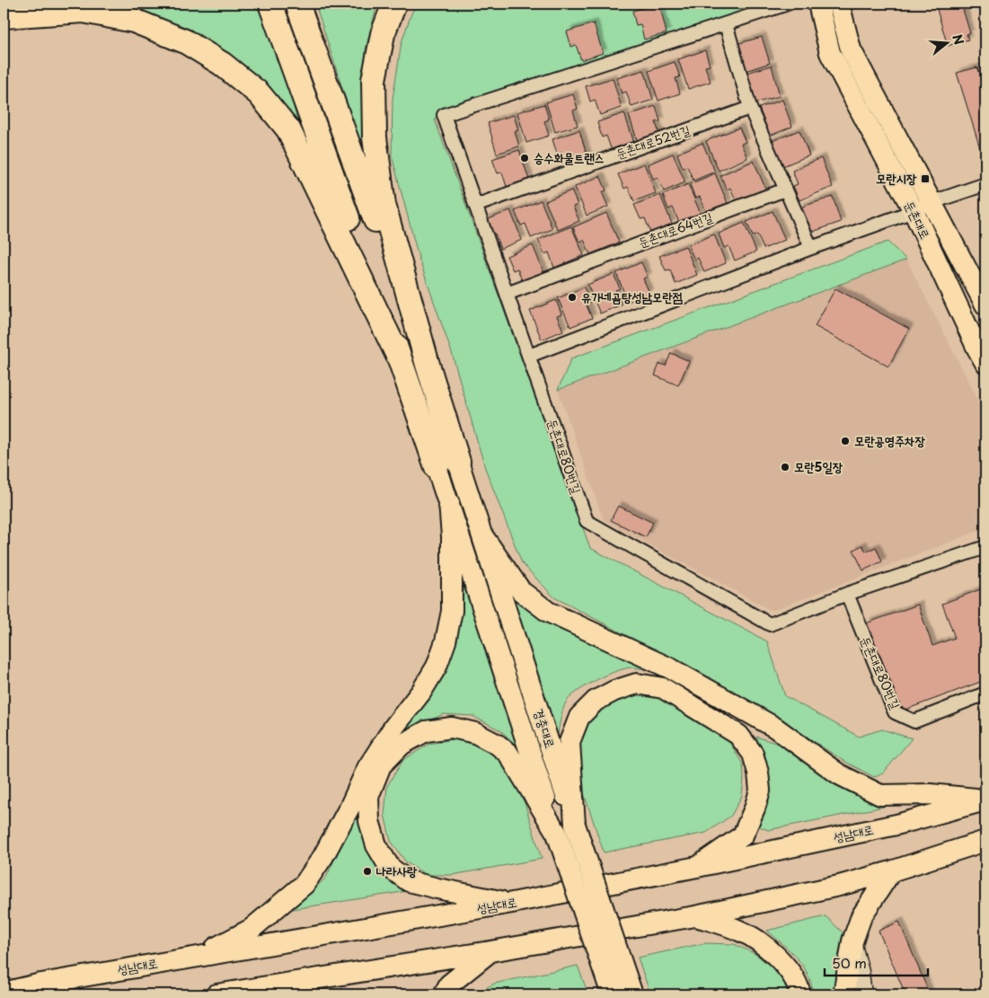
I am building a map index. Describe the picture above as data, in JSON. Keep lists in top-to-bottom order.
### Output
{
  "streets": {
    "main road": ["둔촌대로", "경충대로", "성남대로"],
    "street": ["둔촌대로52번길", "둔촌대로64번길", "둔촌대로80번길"]
  },
  "crossings": [
    ["둔촌대로52번길", "둔촌대로80번길"],
    ["둔촌대로64번길", "둔촌대로80번길"]
  ],
  "places": {
    "other": [
      "승수화물트랜스",
      "유가네곰탕성남모란점",
      "모란공영주차장",
      "모란5일장",
      "나라사랑"
    ],
    "transit": ["모란시장"]
  },
  "scale_bar": "50 m",
  "north": "right"
}
